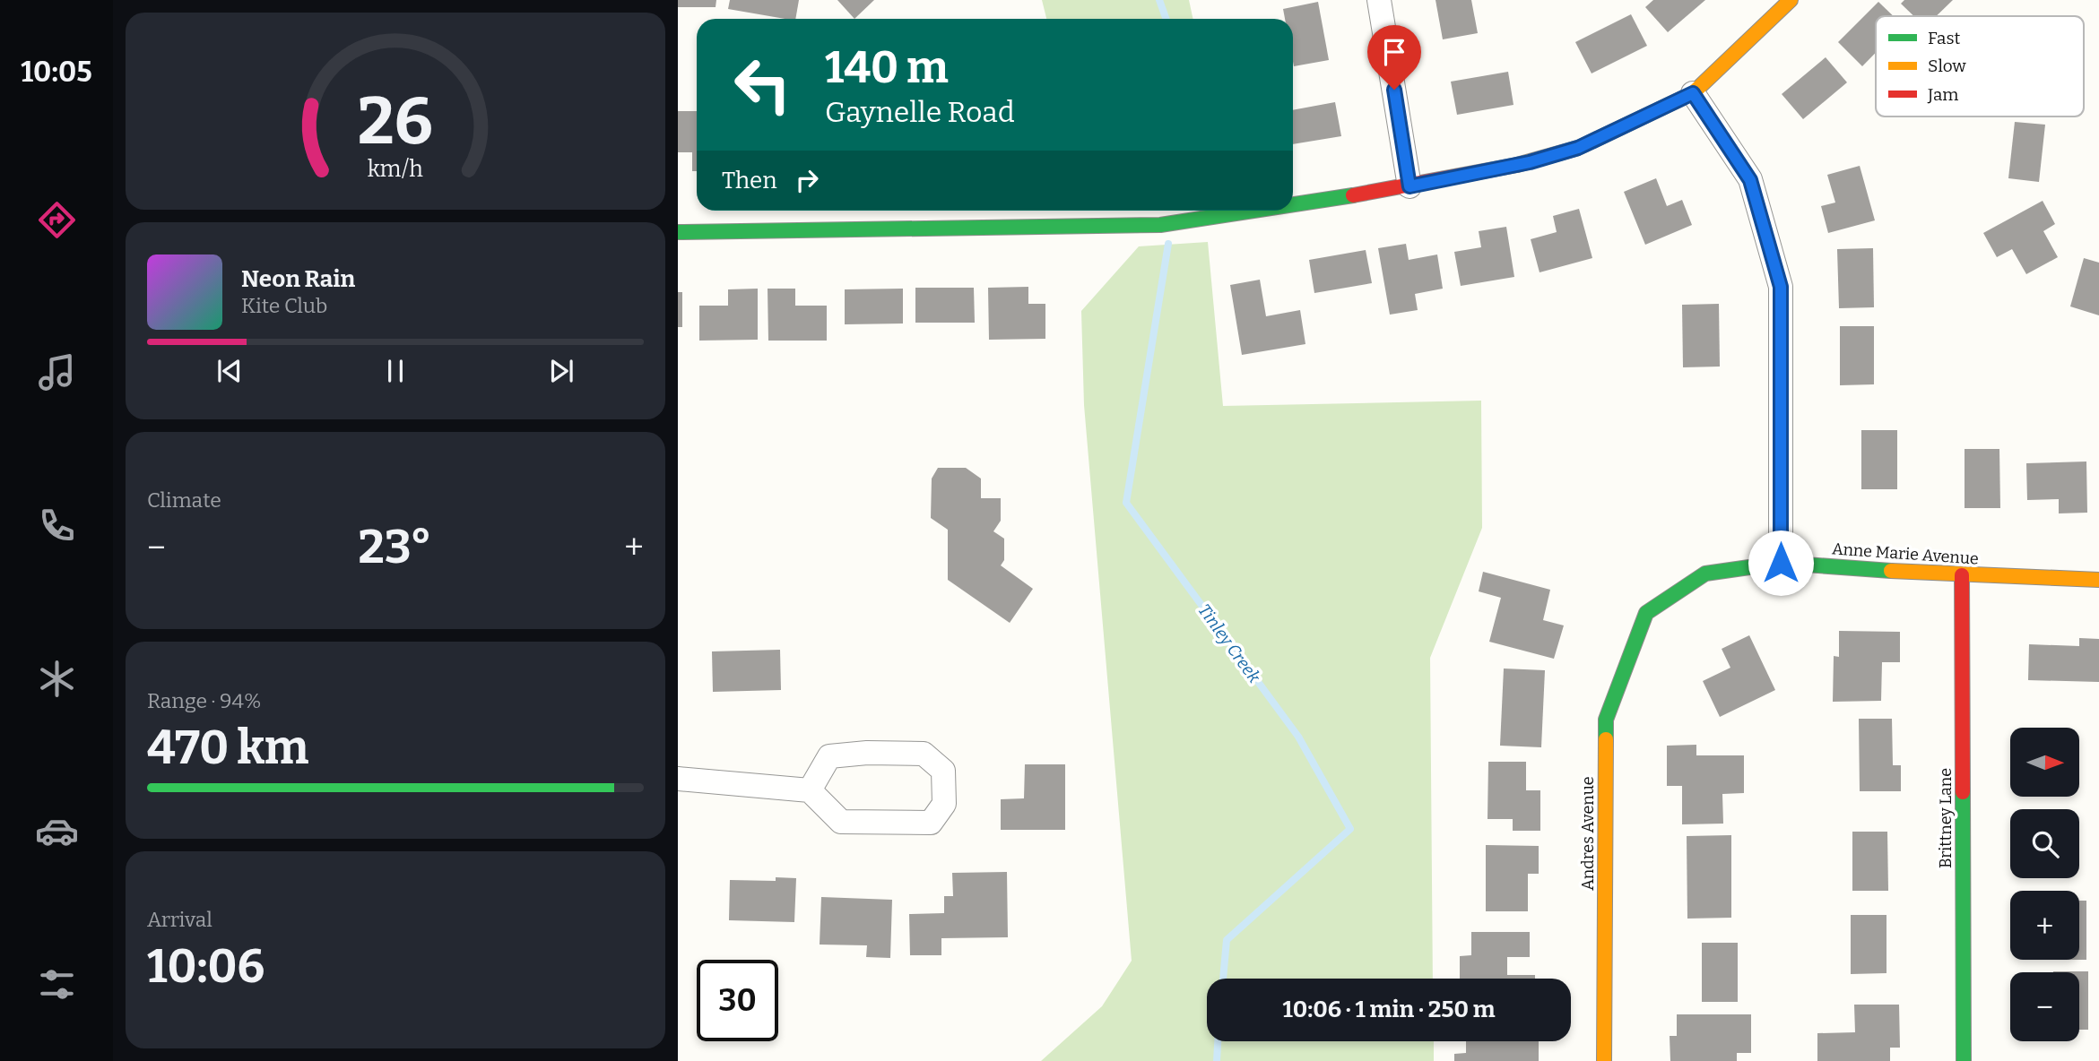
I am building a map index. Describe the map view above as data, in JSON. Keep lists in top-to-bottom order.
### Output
{
  "streets": {
    "street": ["Anne Marie Avenue", "Brittney Lane", "Andres Avenue"]
  },
  "crossings": [
    ["Anne Marie Avenue", "Brittney Lane"],
    ["Anne Marie Avenue", "Andres Avenue"]
  ],
  "water": ["Tinley Creek"],
  "legend": ["Fast", "Slow", "Jam"],
  "north": "right",
  "page": {
    "tabs": "10:05",
    "turn": ["140 m", "Gaynelle Road"],
    "then": "Then",
    "song": ["Neon Rain", "Kite Club"],
    "tile": [
      "Climate",
      ["Range · 94%", "470 km"],
      ["Arrival", "10:06"]
    ],
    "heat": ["−", "23°", "+"],
    "map_buttons": ["+", "−"],
    "limit": "30",
    "trip": "10:06 · 1 min · 250 m",
    "gauge": ["26", "km/h"]
  }
}
